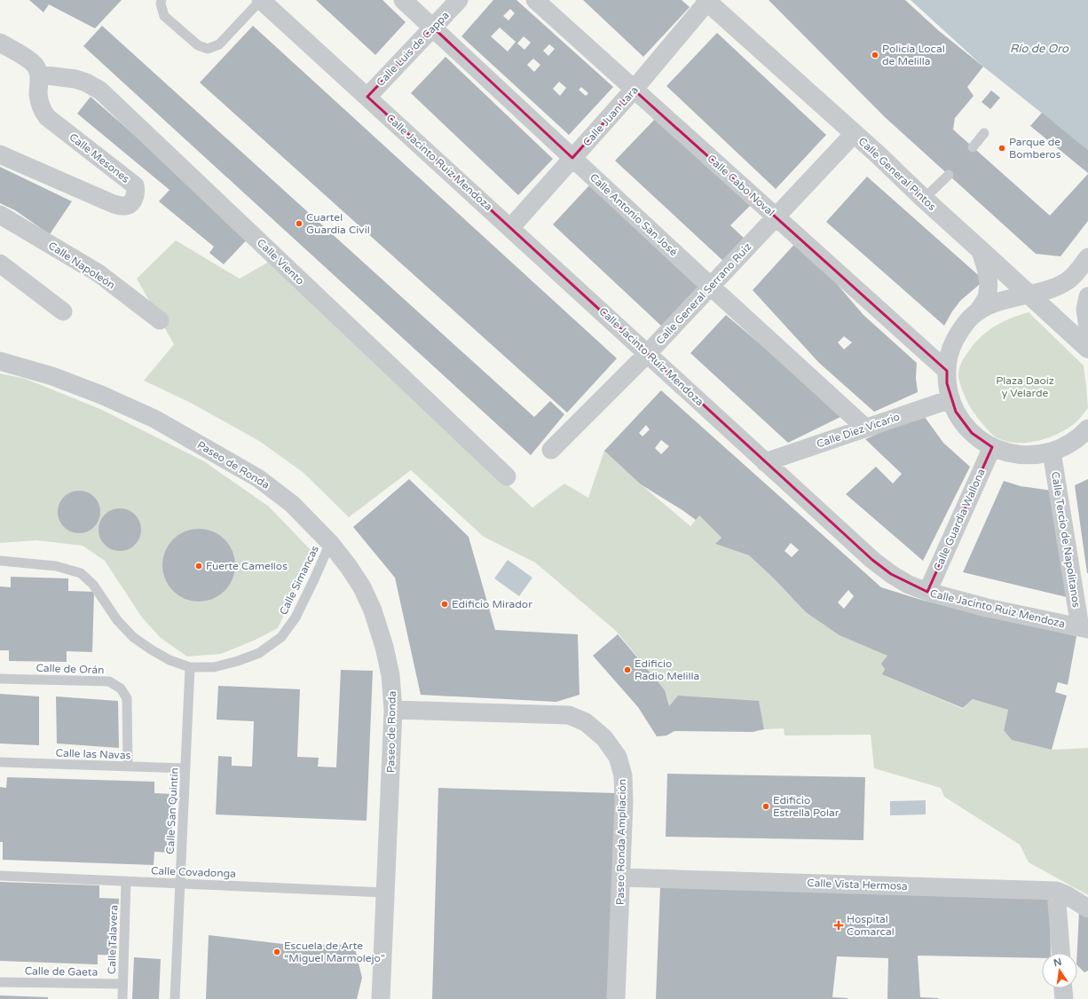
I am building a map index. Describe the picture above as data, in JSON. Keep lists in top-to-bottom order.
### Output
{
  "streets": {
    "street": [
      "Calle Luis de Cappa",
      "Calle Juan Lara",
      "Calle Mesones",
      "Calle Jacinto Ruiz Mendoza",
      "Calle General Pintos",
      "Calle Cabo Noval",
      "Calle Antonio San José",
      "Calle Viento",
      "Calle Napoleón",
      "Calle General Serrano Ruiz",
      "Calle Diez Vicario",
      "Paseo de Ronda",
      "Calle Guardia Wallona",
      "Calle Tercio de Napolitanos",
      "Paseo Ronda Ampliación",
      "Calle Vista Hermosa"
    ],
    "lane": [
      "Calle Simancas",
      "Calle de Orán",
      "Calle las Navas",
      "Calle San Quintín",
      "Calle Covadonga",
      "Calle Talavera",
      "Calle de Gaeta"
    ]
  },
  "crossings": [
    ["Calle Luis de Cappa", "Calle Jacinto Ruiz Mendoza"],
    ["Calle Luis de Cappa", "Calle Antonio San José"],
    ["Calle Juan Lara", "Calle Jacinto Ruiz Mendoza"],
    ["Calle Juan Lara", "Calle General Pintos"],
    ["Calle Juan Lara", "Calle Cabo Noval"],
    ["Calle Juan Lara", "Calle Antonio San José"],
    ["Calle Mesones", "Calle Viento"],
    ["Calle Jacinto Ruiz Mendoza", "Calle General Serrano Ruiz"],
    ["Calle Jacinto Ruiz Mendoza", "Calle Diez Vicario"],
    ["Calle Jacinto Ruiz Mendoza", "Calle Guardia Wallona"],
    ["Calle Jacinto Ruiz Mendoza", "Calle Tercio de Napolitanos"],
    ["Calle General Pintos", "Calle General Serrano Ruiz"],
    ["Calle Cabo Noval", "Calle General Serrano Ruiz"],
    ["Calle Antonio San José", "Calle General Serrano Ruiz"],
    ["Calle Antonio San José", "Calle Diez Vicario"],
    ["Paseo de Ronda", "Calle Simancas"],
    ["Paseo de Ronda", "Paseo Ronda Ampliación"],
    ["Paseo de Ronda", "Calle Covadonga"],
    ["Calle Simancas", "Calle San Quintín"],
    ["Calle de Orán", "Calle las Navas"],
    ["Calle las Navas", "Calle San Quintín"],
    ["Calle San Quintín", "Calle Covadonga"],
    ["Paseo Ronda Ampliación", "Calle Vista Hermosa"],
    ["Calle Covadonga", "Calle Talavera"],
    ["Calle Talavera", "Calle de Gaeta"]
  ],
  "water": ["Río de Oro"],
  "parks": ["Plaza Daoíz y Velarde"],
  "places": {
    "other": [
      "Policía Local de Melilla",
      "Parque de Bomberos",
      "Cuartel Guardia Civil",
      "Fuerte Camellos",
      "Edificio Mirador",
      "Edificio Radio Melilla",
      "Edificio Estrella Polar",
      "Escuela de Arte “Miguel Marmolejo”"
    ],
    "health": ["Hospital Comarcal"]
  },
  "north": "top"
}
